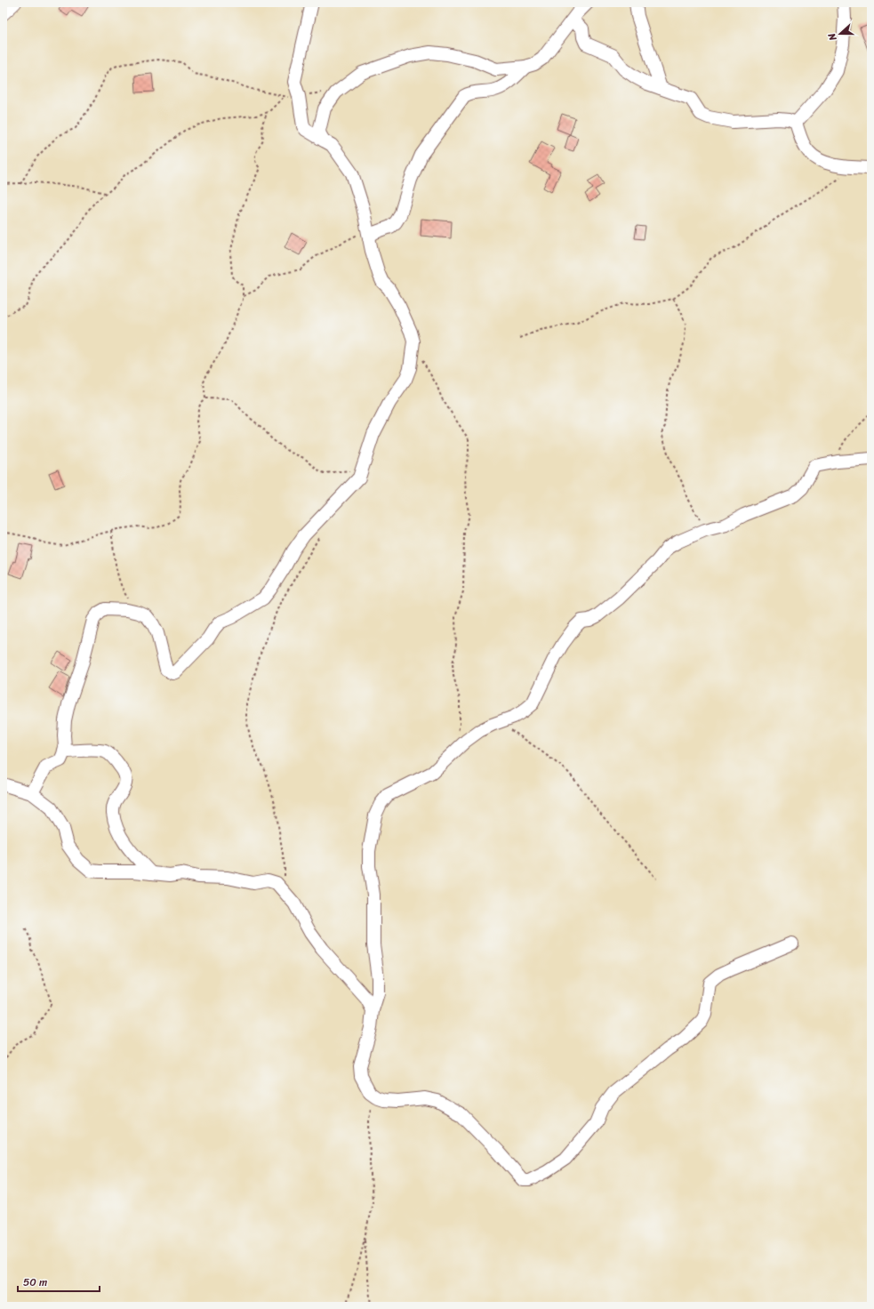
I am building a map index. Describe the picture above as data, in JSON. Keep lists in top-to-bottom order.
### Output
{
  "scale_bar": "50 m",
  "north": "left"
}
